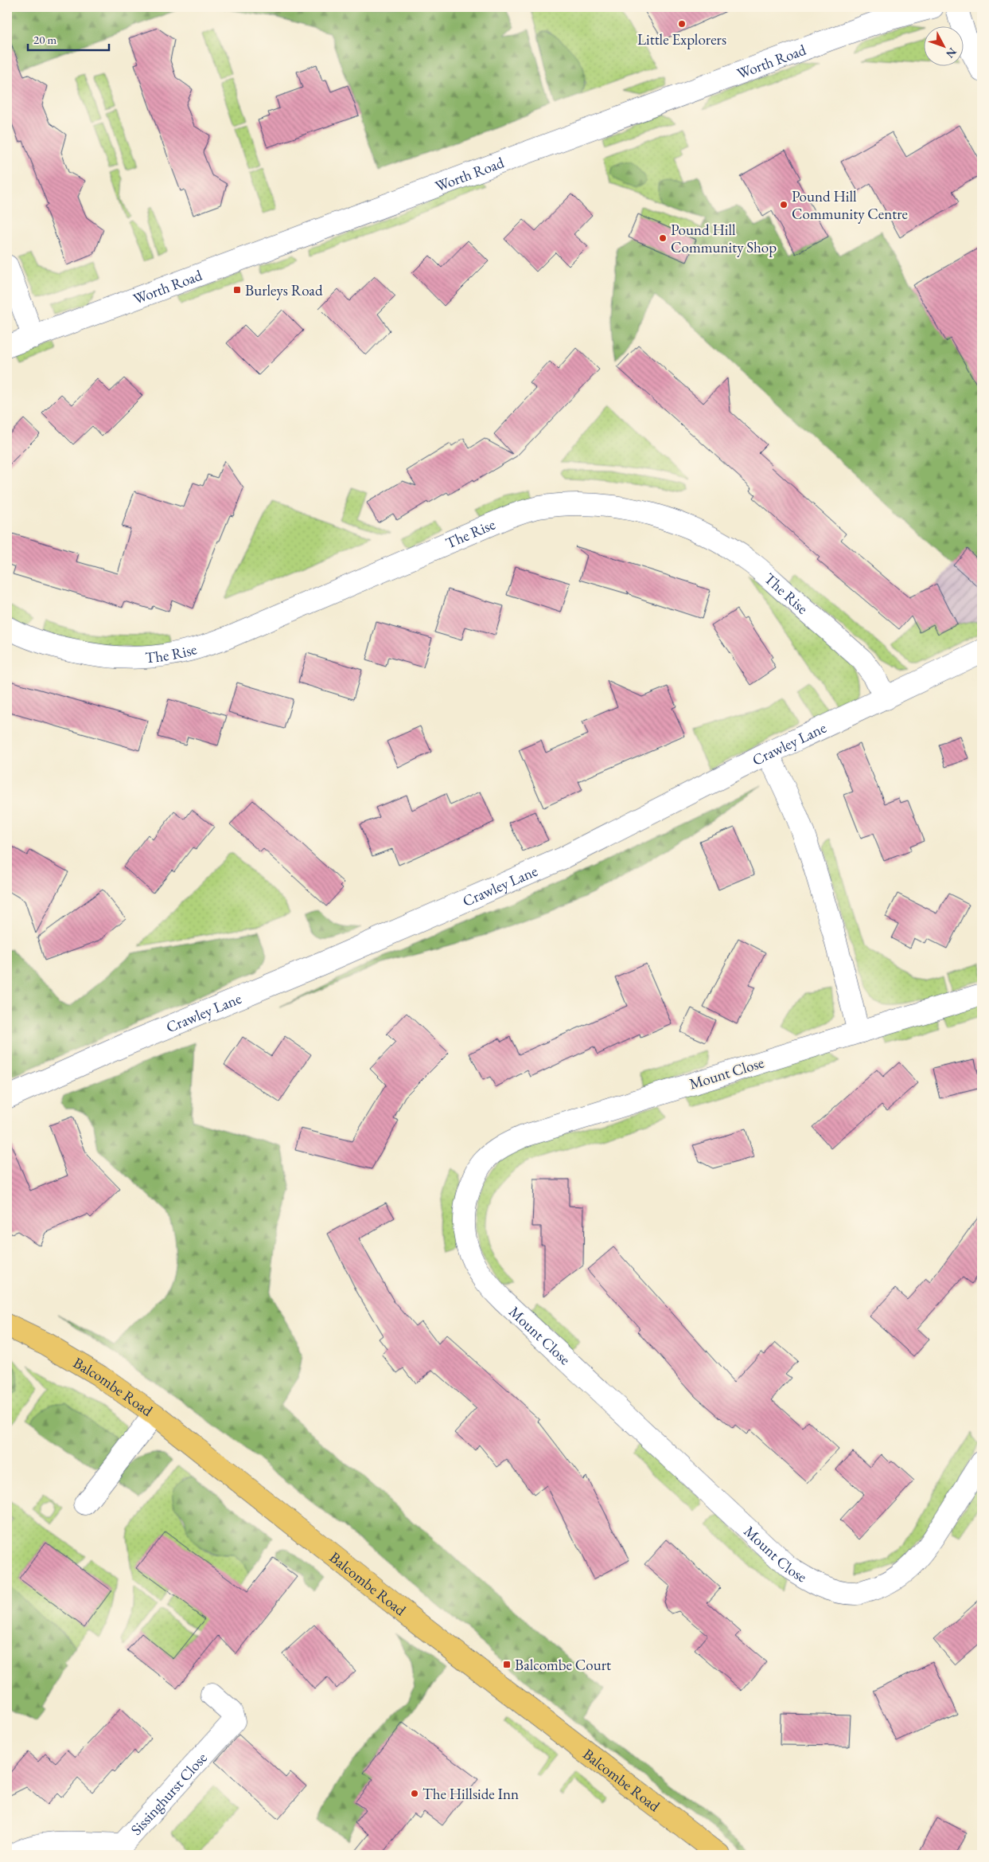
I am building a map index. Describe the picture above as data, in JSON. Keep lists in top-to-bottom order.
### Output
{
  "streets": {
    "main road": ["Balcombe Road"],
    "street": [
      "Worth Road",
      "The Rise",
      "Crawley Lane",
      "Mount Close",
      "Sissinghurst Close"
    ]
  },
  "crossings": [
    ["The Rise", "Crawley Lane"]
  ],
  "places": {
    "other": [
      "Little Explorers",
      "Pound Hill Community Centre",
      "Pound Hill Community Shop",
      "The Hillside Inn"
    ],
    "transit": ["Burleys Road", "Balcombe Court"]
  },
  "scale_bar": "20 m",
  "north": "bottom right"
}
